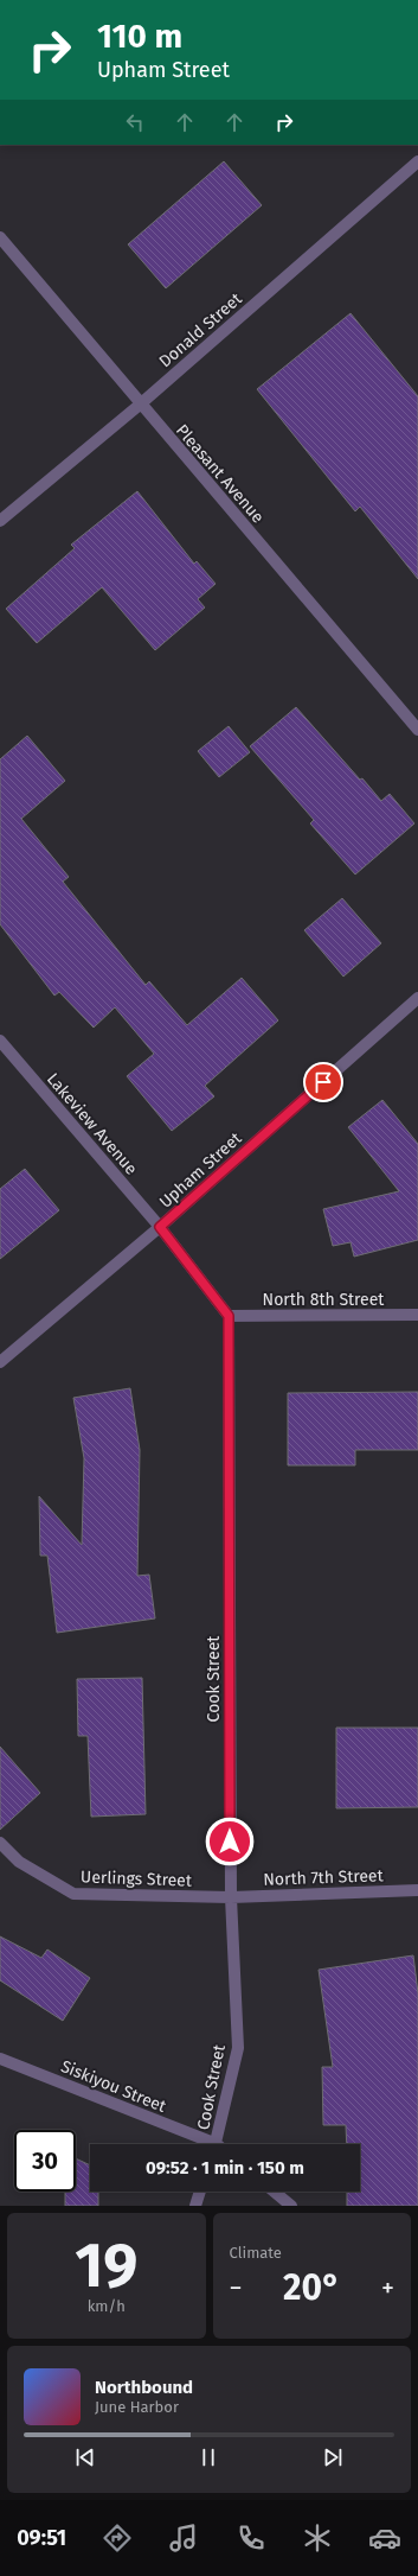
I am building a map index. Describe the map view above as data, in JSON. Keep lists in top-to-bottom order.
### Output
{
  "streets": {
    "street": [
      "Donald Street",
      "Pleasant Avenue",
      "Lakeview Avenue",
      "Upham Street",
      "North 8th Street",
      "Cook Street",
      "North 7th Street",
      "Uerlings Street",
      "Siskiyou Street"
    ]
  },
  "crossings": [
    ["Donald Street", "Pleasant Avenue"],
    ["Lakeview Avenue", "Upham Street"],
    ["North 8th Street", "Cook Street"],
    ["Cook Street", "North 7th Street"],
    ["Cook Street", "Uerlings Street"],
    ["North 7th Street", "Uerlings Street"]
  ],
  "page": {
    "turn": ["110 m", "Upham Street"],
    "limit": "30",
    "trip": "09:52 · 1 min · 150 m",
    "tile": [
      ["19", "km/h"],
      "Climate"
    ],
    "heat": ["−", "20°", "+"],
    "song": ["Northbound", "June Harbor"],
    "tabs": "09:51"
  }
}
